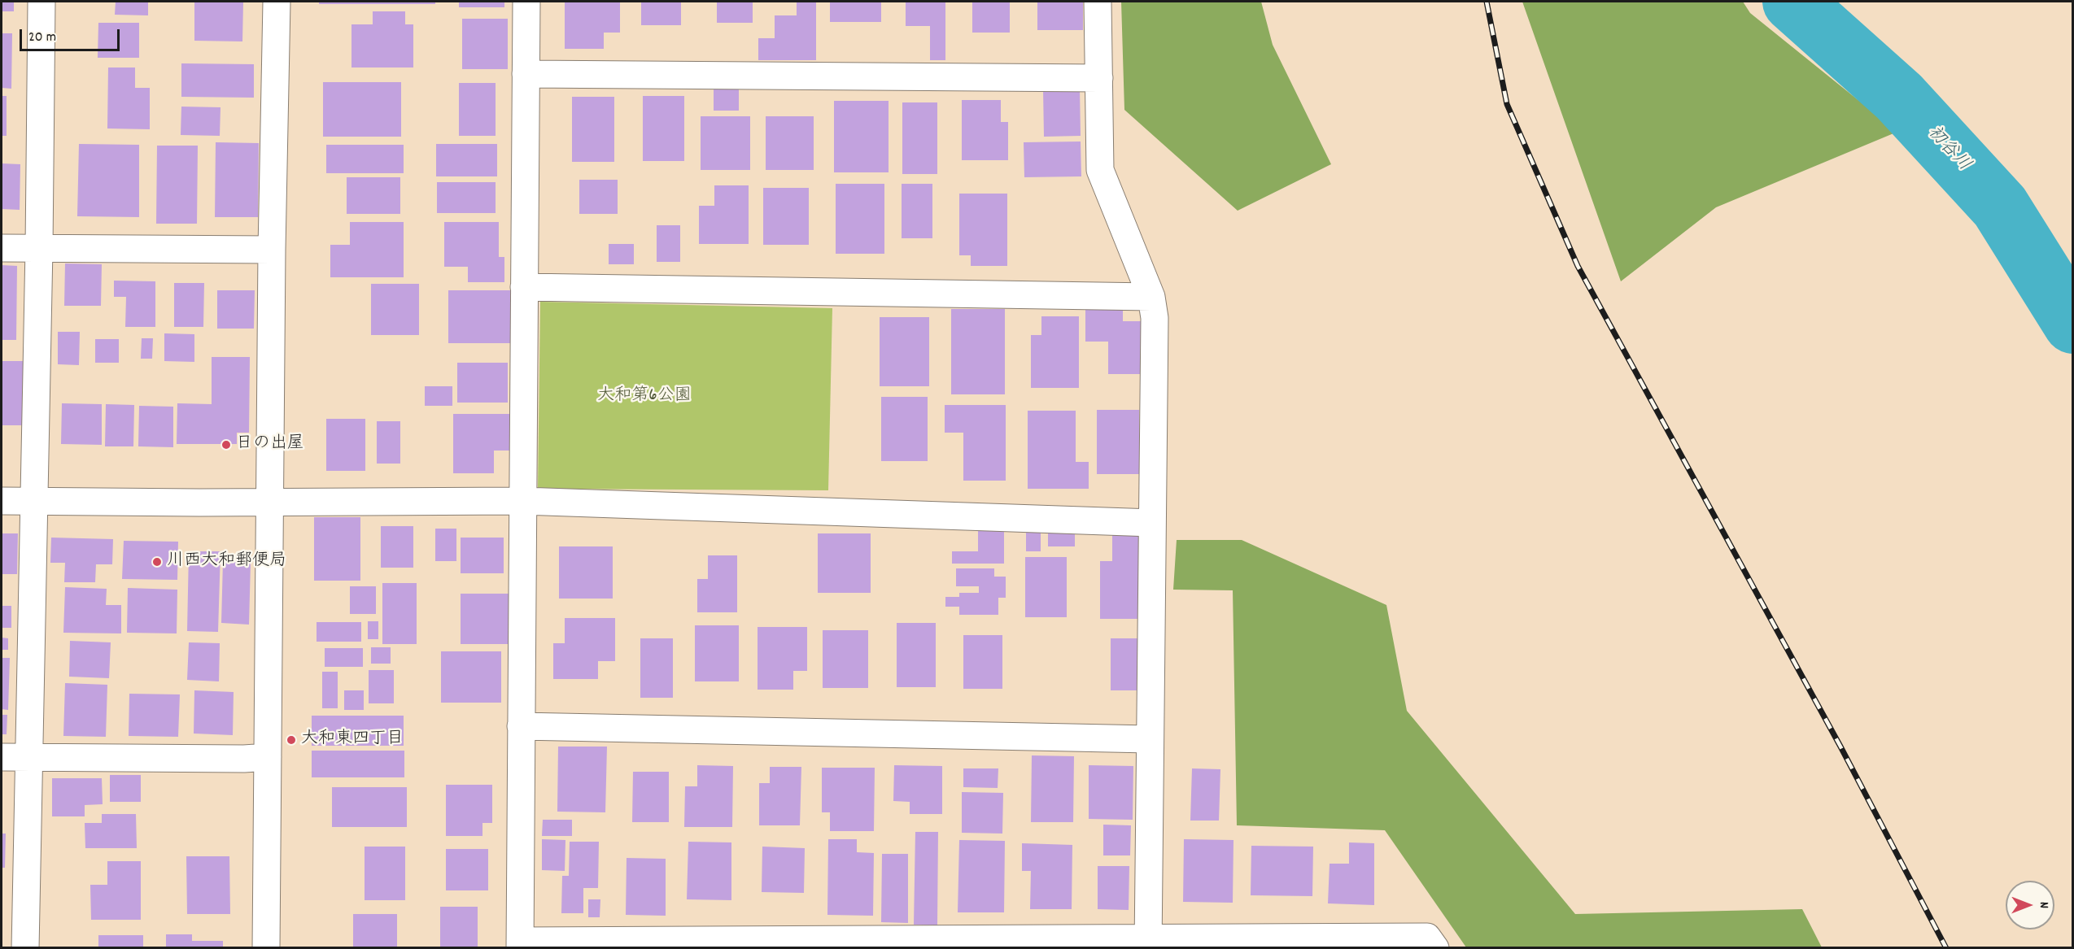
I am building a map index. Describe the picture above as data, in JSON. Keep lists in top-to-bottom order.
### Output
{
  "water": ["初谷川"],
  "parks": ["大和第6公園"],
  "places": ["日の出屋", "川西大和郵便局", "大和東四丁目"],
  "scale_bar": "20 m",
  "north": "right"
}
